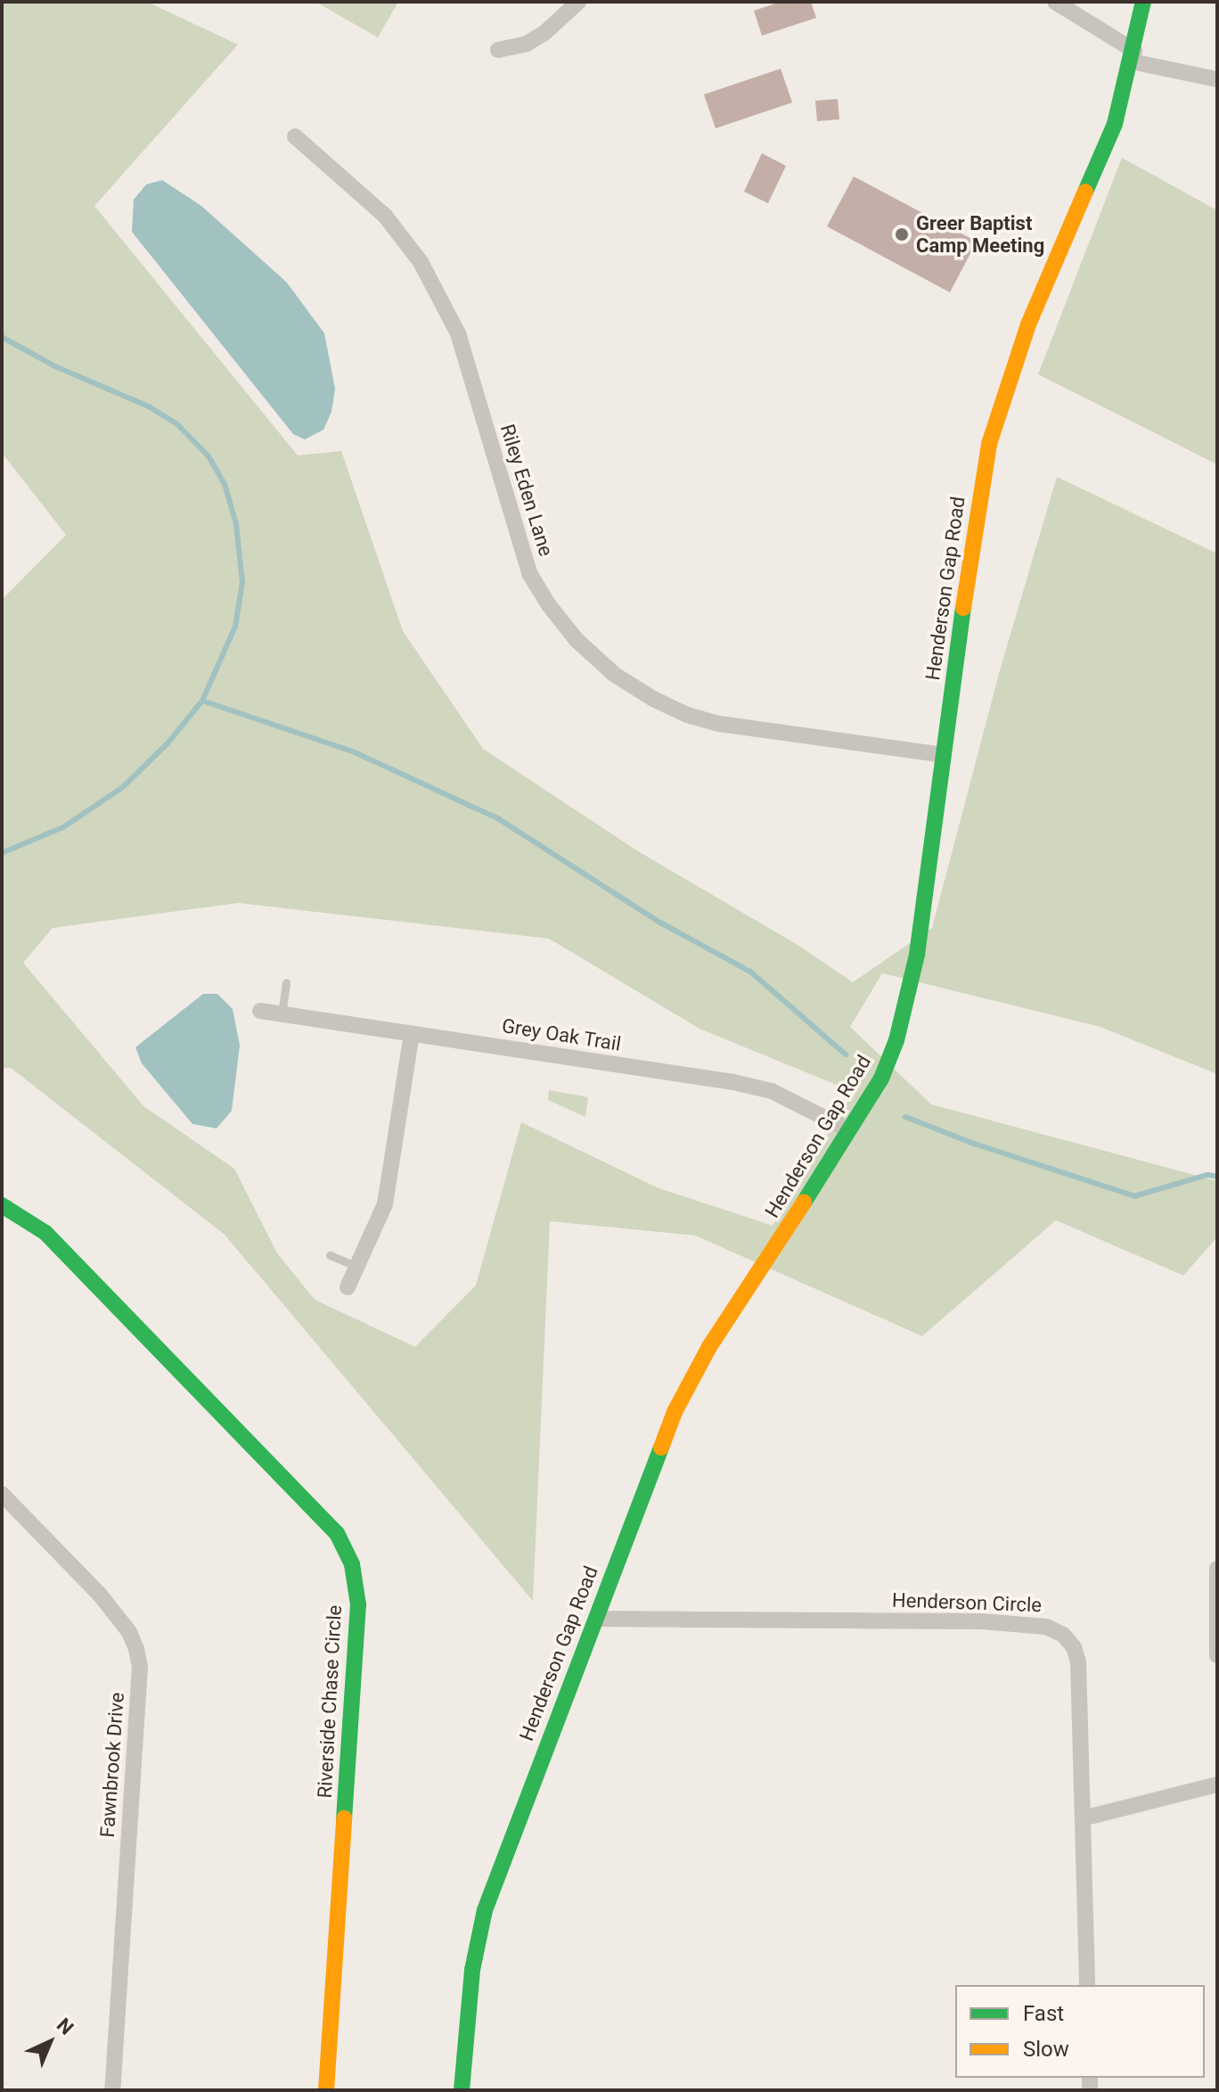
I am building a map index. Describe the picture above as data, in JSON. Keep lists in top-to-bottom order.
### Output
{
  "streets": {
    "street": [
      "Riley Eden Lane",
      "Henderson Gap Road",
      "Grey Oak Trail",
      "Henderson Circle",
      "Riverside Chase Circle",
      "Fawnbrook Drive"
    ]
  },
  "crossings": [
    ["Riley Eden Lane", "Henderson Gap Road"],
    ["Henderson Gap Road", "Grey Oak Trail"],
    ["Henderson Gap Road", "Henderson Circle"]
  ],
  "places": ["Greer Baptist Camp Meeting"],
  "legend": ["Fast", "Slow"],
  "north": "top right"
}
